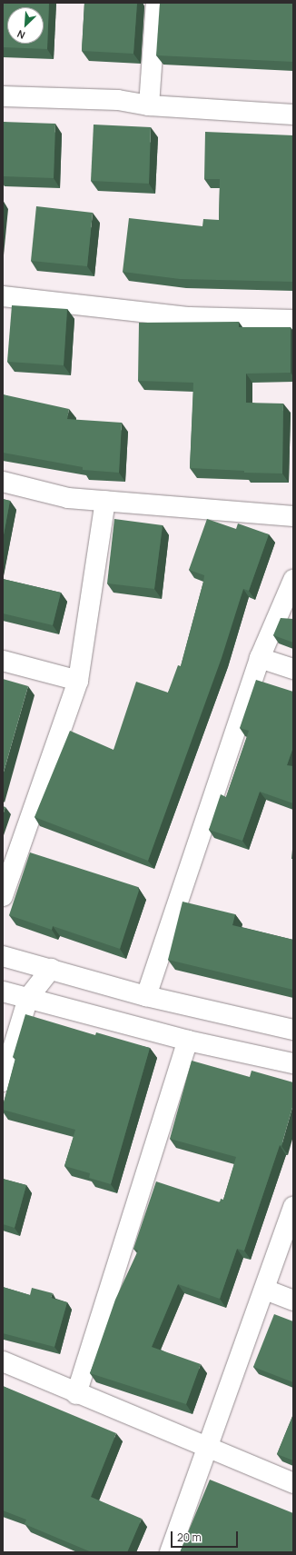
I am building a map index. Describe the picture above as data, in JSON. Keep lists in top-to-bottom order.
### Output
{
  "scale_bar": "20 m",
  "north": "bottom left"
}
